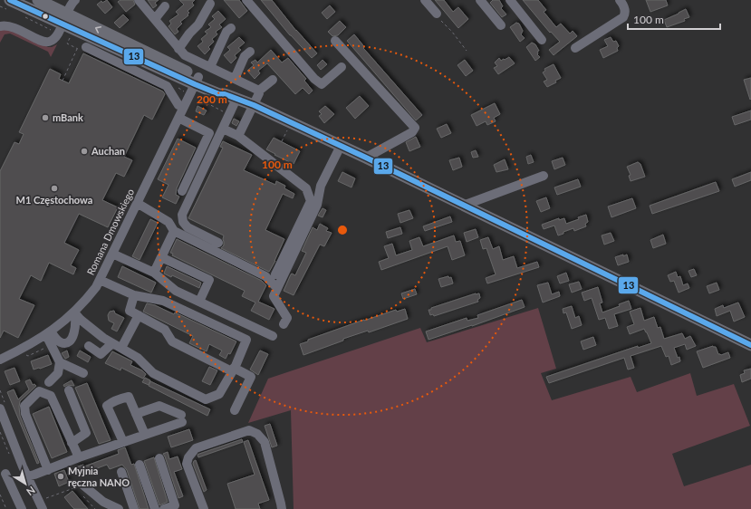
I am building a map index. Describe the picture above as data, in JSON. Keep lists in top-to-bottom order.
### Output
{
  "streets": {
    "street": ["Romana Dmowskiego"]
  },
  "places": [
    "mBank",
    "Auchan",
    "M1 Częstochowa",
    "Myjnia ręczna NANO"
  ],
  "lines": ["transit line 13"],
  "scale_bar": "100 m",
  "north": "bottom right",
  "rings": ["200 m", "100 m"]
}
